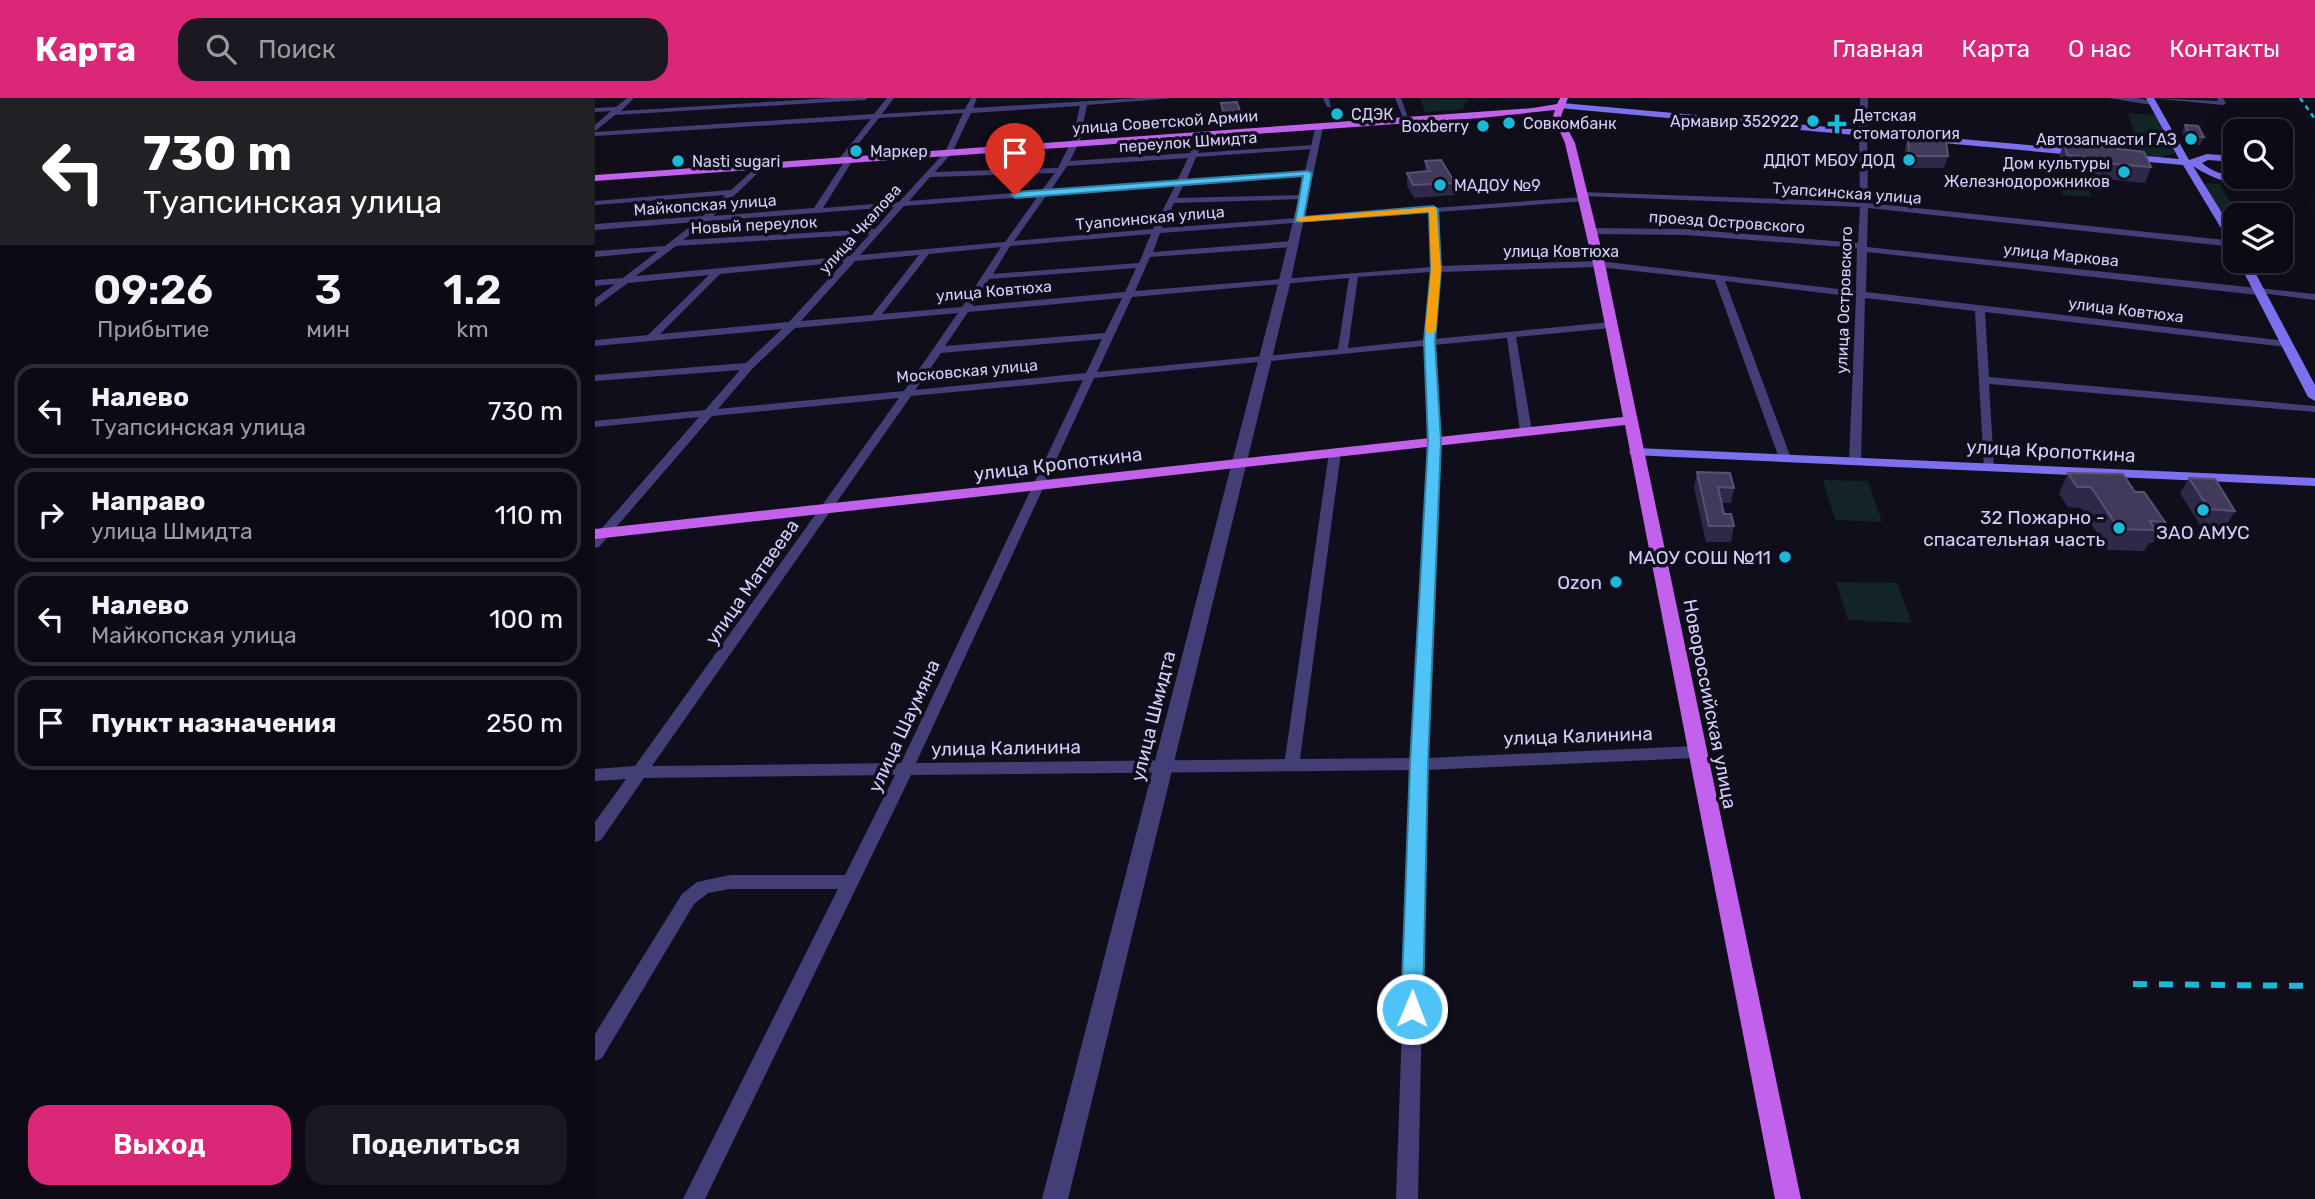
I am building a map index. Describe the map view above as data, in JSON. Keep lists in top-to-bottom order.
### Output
{
  "streets": {
    "main road": ["улица Советской Армии", "улица Кропоткина", "Новороссийская улица"],
    "street": [
      "переулок Шмидта",
      "Туапсинская улица",
      "Майкопская улица",
      "проезд Островского",
      "Новый переулок",
      "улица Чкалова",
      "улица Ковтюха",
      "улица Маркова",
      "улица Островского",
      "Московская улица",
      "улица Матвеева",
      "улица Шмидта",
      "улица Шаумяна",
      "улица Калинина"
    ]
  },
  "crossings": [
    ["улица Советской Армии", "улица Чкалова"],
    ["улица Советской Армии", "улица Островского"],
    ["улица Советской Армии", "улица Матвеева"],
    ["улица Советской Армии", "Новороссийская улица"],
    ["улица Советской Армии", "улица Шмидта"],
    ["улица Советской Армии", "улица Шаумяна"],
    ["переулок Шмидта", "улица Чкалова"],
    ["переулок Шмидта", "улица Матвеева"],
    ["переулок Шмидта", "улица Шмидта"],
    ["переулок Шмидта", "улица Шаумяна"],
    ["Туапсинская улица", "улица Чкалова"],
    ["Туапсинская улица", "улица Островского"],
    ["Туапсинская улица", "улица Матвеева"],
    ["Туапсинская улица", "Новороссийская улица"],
    ["Туапсинская улица", "улица Шмидта"],
    ["Туапсинская улица", "улица Шаумяна"],
    ["Майкопская улица", "улица Чкалова"],
    ["Майкопская улица", "улица Матвеева"],
    ["Майкопская улица", "улица Шмидта"],
    ["Майкопская улица", "улица Шаумяна"],
    ["проезд Островского", "улица Маркова"],
    ["проезд Островского", "улица Островского"],
    ["проезд Островского", "Новороссийская улица"],
    ["Новый переулок", "улица Чкалова"],
    ["улица Чкалова", "улица Ковтюха"],
    ["улица Чкалова", "Московская улица"],
    ["улица Чкалова", "улица Кропоткина"],
    ["улица Ковтюха", "улица Островского"],
    ["улица Ковтюха", "улица Матвеева"],
    ["улица Ковтюха", "Новороссийская улица"],
    ["улица Ковтюха", "улица Шмидта"],
    ["улица Ковтюха", "улица Шаумяна"],
    ["улица Маркова", "улица Островского"],
    ["улица Островского", "улица Кропоткина"],
    ["Московская улица", "улица Матвеева"],
    ["Московская улица", "Новороссийская улица"],
    ["Московская улица", "улица Шмидта"],
    ["Московская улица", "улица Шаумяна"],
    ["улица Кропоткина", "улица Матвеева"],
    ["улица Кропоткина", "Новороссийская улица"],
    ["улица Кропоткина", "улица Шмидта"],
    ["улица Кропоткина", "улица Шаумяна"],
    ["улица Матвеева", "улица Калинина"],
    ["Новороссийская улица", "улица Калинина"],
    ["улица Шмидта", "улица Калинина"],
    ["улица Шаумяна", "улица Калинина"]
  ],
  "places": {
    "other": [
      "СДЭК",
      "Армавир 352922",
      "Совкомбанк",
      "Boxberry",
      "Автозапчасти ГАЗ",
      "Маркер",
      "ДДЮТ МБОУ ДОД",
      "Nasti sugari",
      "Дом культуры Железнодорожников",
      "МАДОУ №9",
      "ЗАО АМУС",
      "32 Пожарно - спасательная часть",
      "МАОУ СОШ №11",
      "Ozon"
    ],
    "health": ["Детская стоматология"]
  },
  "page": {
    "header": "Карта",
    "search": "Поиск",
    "nav": [
      "Главная",
      "Карта",
      "О нас",
      "Контакты"
    ],
    "turn": ["730 m", "Туапсинская улица"],
    "eta": [
      "09:26",
      "Прибытие",
      "3",
      "мин",
      "1.2",
      "km"
    ],
    "list": [
      {
        "name": "Налево",
        "note": "Туапсинская улица",
        "value": "730 m"
      },
      {
        "name": "Направо",
        "note": "улица Шмидта",
        "value": "110 m"
      },
      {
        "name": "Налево",
        "note": "Майкопская улица",
        "value": "100 m"
      },
      {
        "name": "Пункт назначения",
        "value": "250 m"
      }
    ],
    "buttons": ["Выход", "Поделиться"]
  }
}
